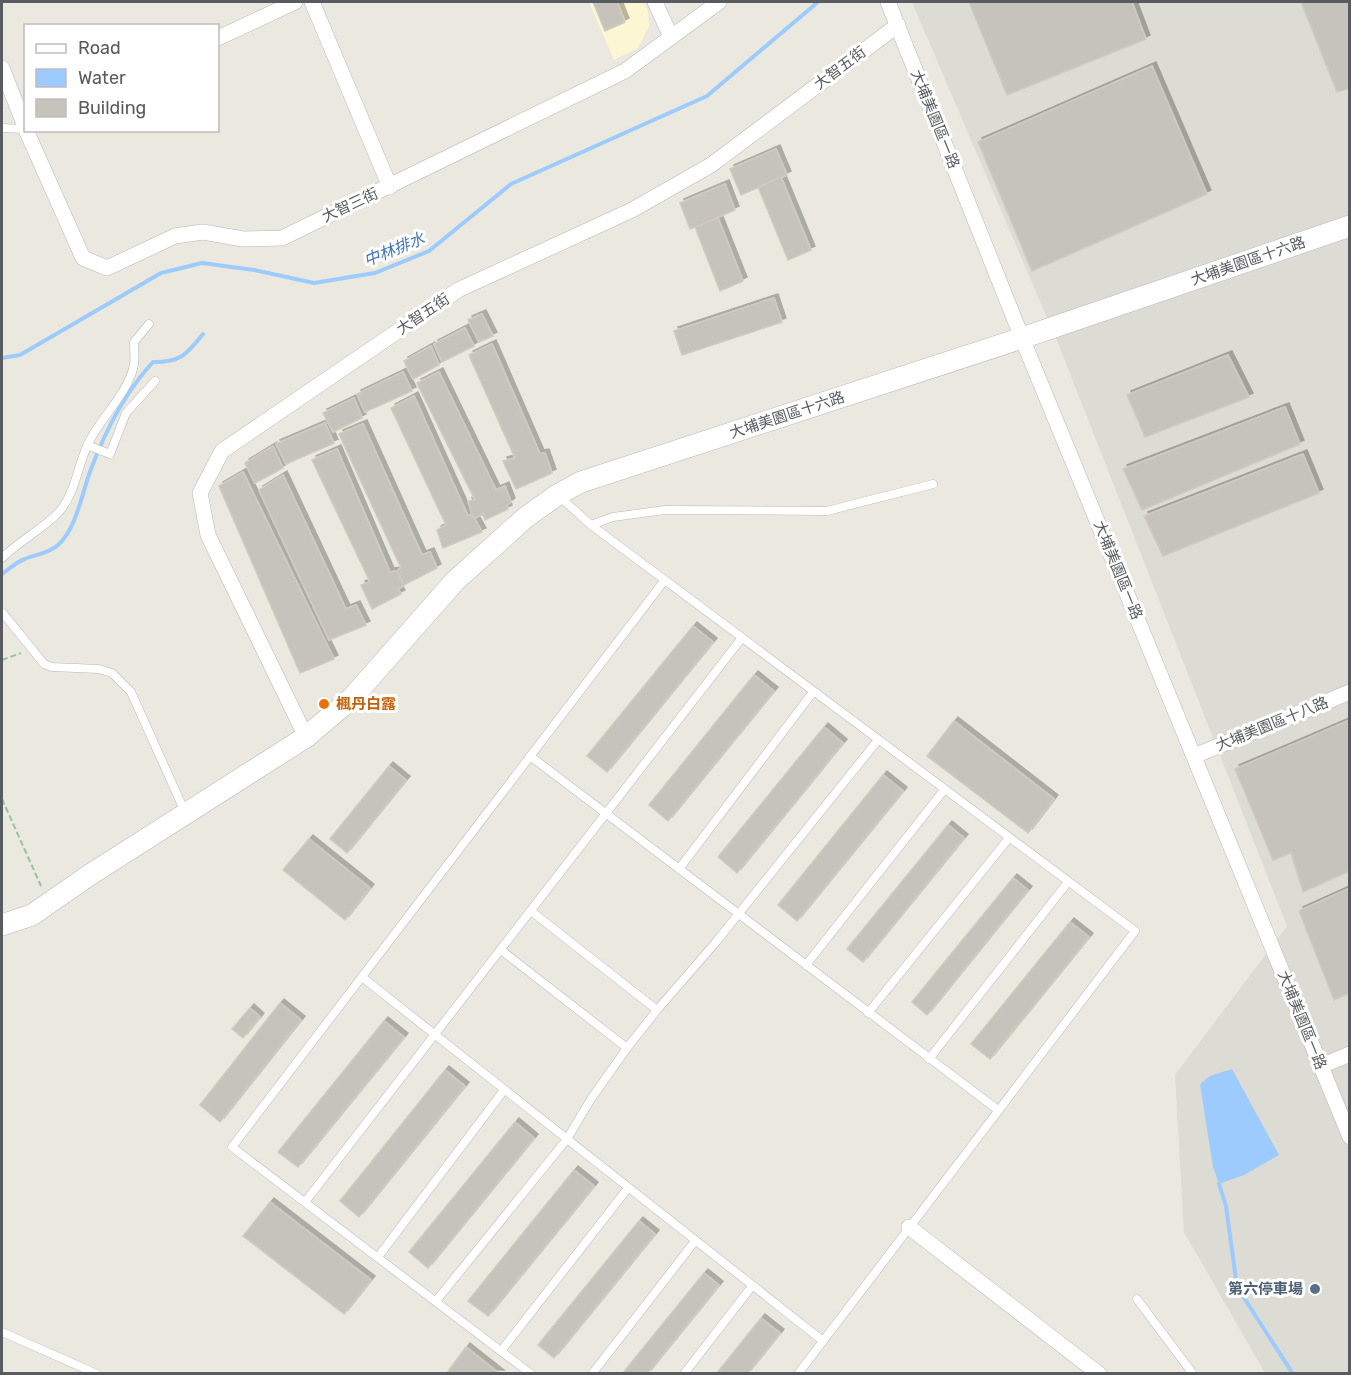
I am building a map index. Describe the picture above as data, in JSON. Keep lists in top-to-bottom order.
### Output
{
  "streets": {
    "street": [
      "大智五街",
      "大埔美園區一路",
      "大智三街",
      "大埔美園區十六路",
      "大埔美園區十八路"
    ]
  },
  "crossings": [
    ["大智五街", "大埔美園區一路"],
    ["大智五街", "大埔美園區十六路"],
    ["大埔美園區一路", "大埔美園區十六路"],
    ["大埔美園區一路", "大埔美園區十八路"]
  ],
  "water": ["中林排水"],
  "places": ["楓丹白露", "第六停車場"],
  "legend": ["Road", "Water", "Building"]
}
